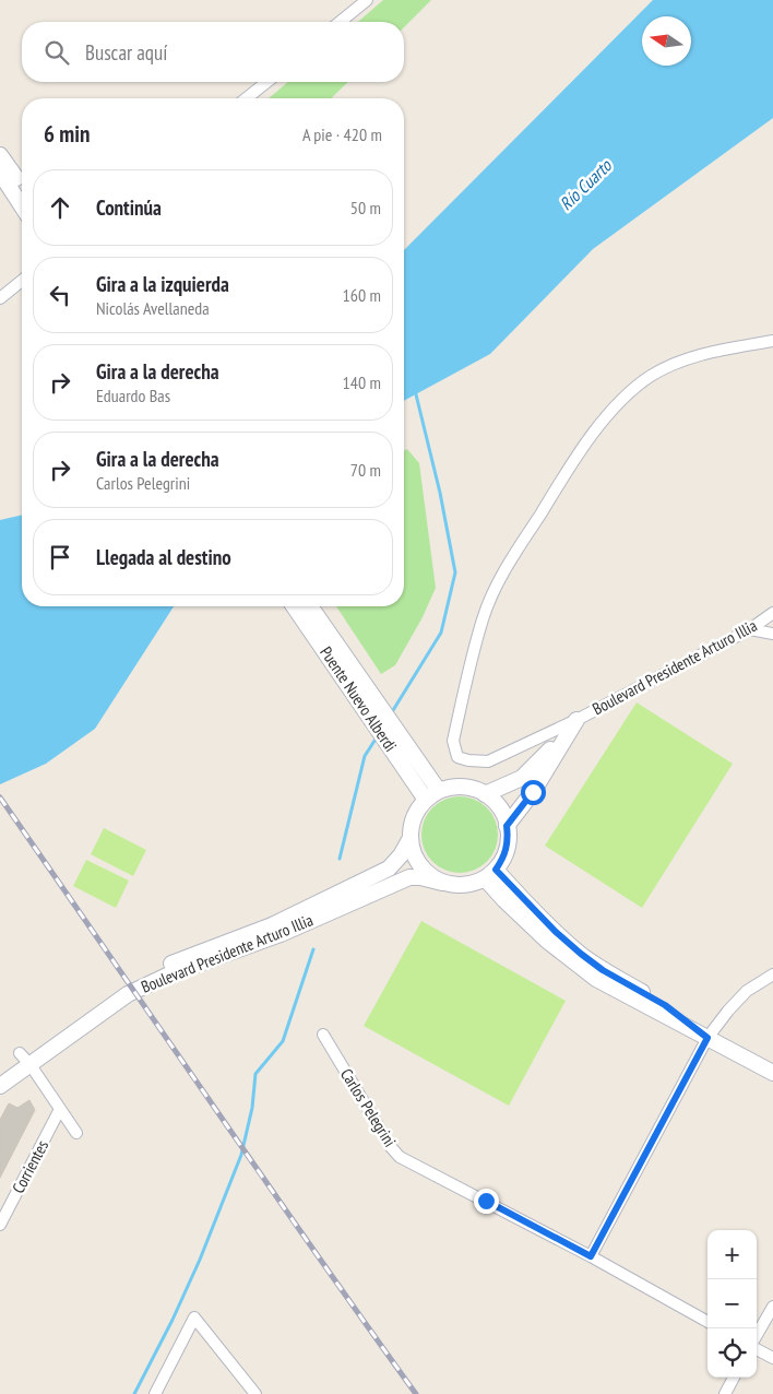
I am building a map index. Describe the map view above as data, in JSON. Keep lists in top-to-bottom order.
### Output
{
  "streets": {
    "main road": ["Boulevard Presidente Arturo Illia", "Puente Nuevo Alberdi"],
    "street": ["Carlos Pelegrini", "Corrientes"]
  },
  "crossings": [
    ["Boulevard Presidente Arturo Illia", "Puente Nuevo Alberdi"]
  ],
  "water": ["Río Cuarto"],
  "north": "left",
  "page": {
    "search": "Buscar aquí",
    "heading": ["6 min", "A pie · 420 m"],
    "list": [
      ["Continúa", "50 m"],
      ["Gira a la izquierda", "Nicolás Avellaneda", "160 m"],
      ["Gira a la derecha", "Eduardo Bas", "140 m"],
      ["Gira a la derecha", "Carlos Pelegrini", "70 m"],
      "Llegada al destino"
    ],
    "map_buttons": ["+", "−"]
  }
}
